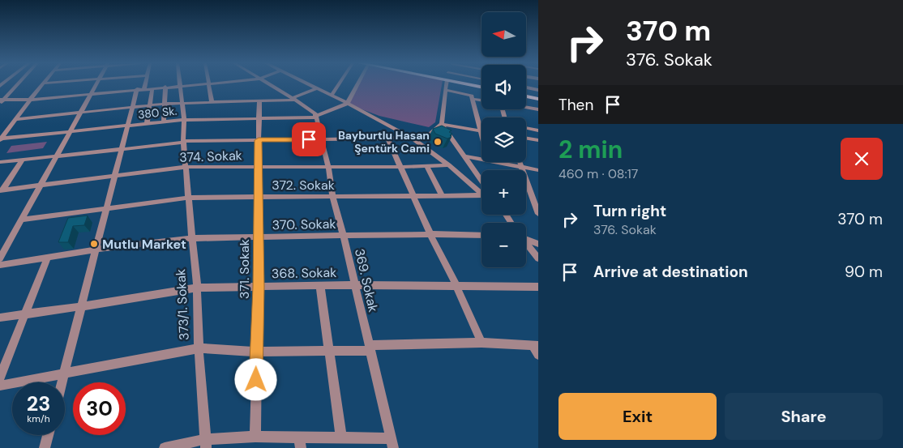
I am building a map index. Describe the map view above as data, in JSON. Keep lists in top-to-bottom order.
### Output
{
  "streets": {
    "street": [
      "380 Sk.",
      "374. Sokak",
      "372. Sokak",
      "370. Sokak",
      "371. Sokak",
      "368. Sokak",
      "369. Sokak",
      "373/1. Sokak"
    ]
  },
  "crossings": [
    ["380 Sk.", "371. Sokak"],
    ["380 Sk.", "369. Sokak"],
    ["380 Sk.", "373/1. Sokak"],
    ["374. Sokak", "371. Sokak"],
    ["374. Sokak", "369. Sokak"],
    ["374. Sokak", "373/1. Sokak"],
    ["372. Sokak", "371. Sokak"],
    ["372. Sokak", "369. Sokak"],
    ["372. Sokak", "373/1. Sokak"],
    ["370. Sokak", "371. Sokak"],
    ["370. Sokak", "369. Sokak"],
    ["370. Sokak", "373/1. Sokak"],
    ["371. Sokak", "368. Sokak"],
    ["368. Sokak", "369. Sokak"],
    ["368. Sokak", "373/1. Sokak"]
  ],
  "places": ["Bayburtlu Hasan Şentürk Cami", "Mutlu Market"],
  "north": "left",
  "page": {
    "turn": ["370 m", "376. Sokak"],
    "map_buttons": ["+", "−"],
    "then": "Then",
    "heading": ["2 min", "460 m · 08:17"],
    "list": [
      {
        "name": "Turn right",
        "note": "376. Sokak",
        "value": "370 m"
      },
      {
        "name": "Arrive at destination",
        "value": "90 m"
      }
    ],
    "speed": "23 km/h",
    "limit": "30",
    "buttons": ["Exit", "Share"]
  }
}
